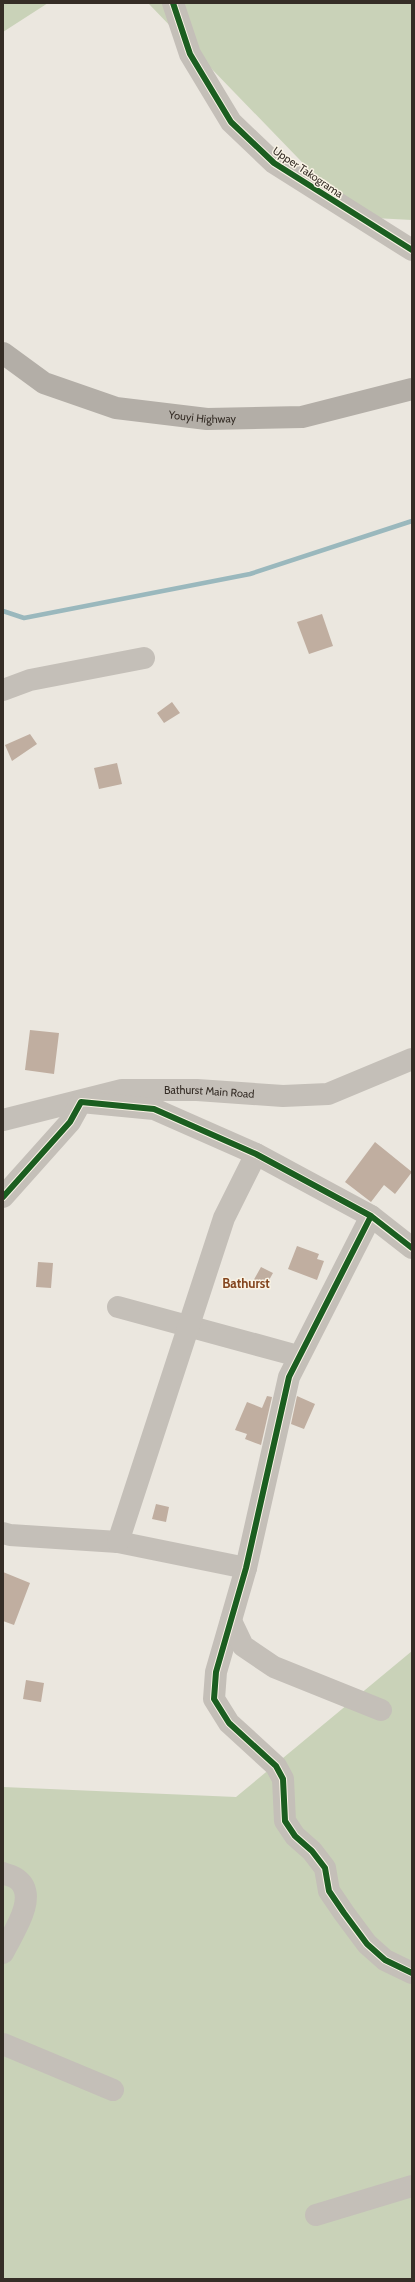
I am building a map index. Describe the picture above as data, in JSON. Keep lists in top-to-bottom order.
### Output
{
  "streets": {
    "main road": ["Youyi Highway"],
    "street": ["Upper Takograma", "Bathurst Main Road"]
  },
  "districts": ["Bathurst"]
}
